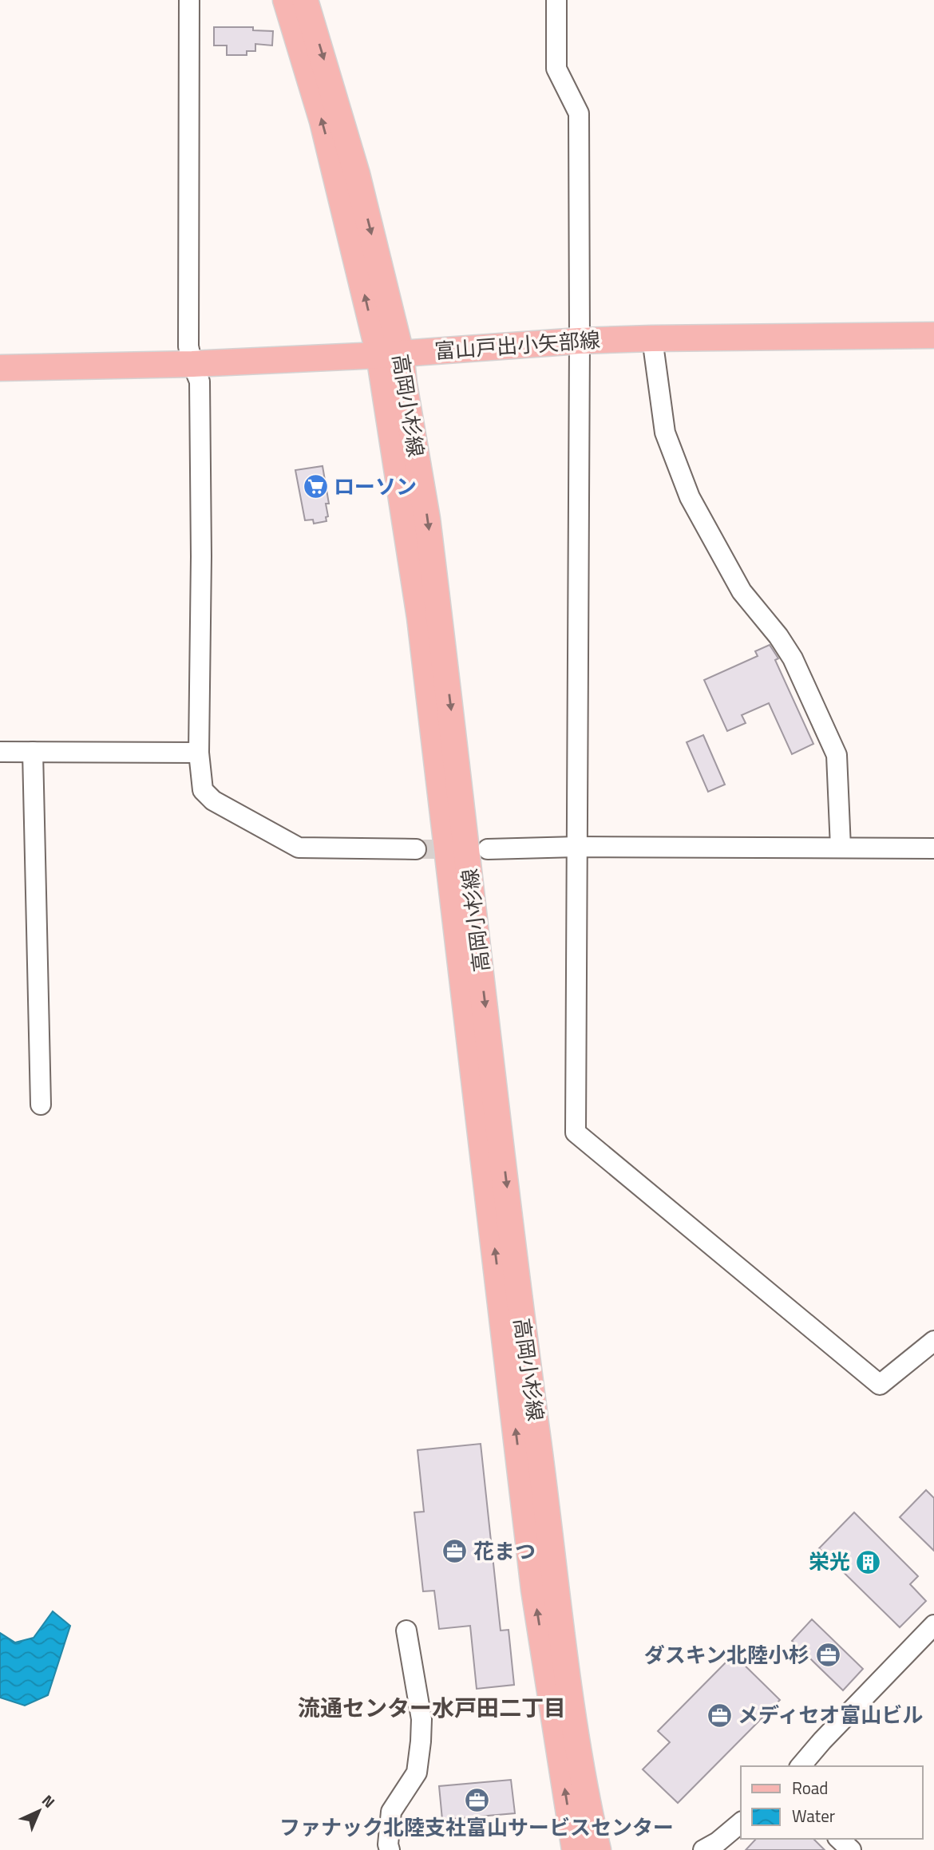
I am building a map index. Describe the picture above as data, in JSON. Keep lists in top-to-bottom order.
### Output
{
  "streets": {
    "main road": ["富山戸出小矢部線", "高岡小杉線"]
  },
  "crossings": [
    ["富山戸出小矢部線", "高岡小杉線"]
  ],
  "districts": ["流通センター水戸田二丁目"],
  "places": {
    "supermarket": ["ローソン"],
    "office": [
      "花まつ",
      "ダスキン北陸小杉",
      "メディセオ富山ビル",
      "ファナック北陸支社富山サービスセンター"
    ],
    "building": ["栄光"]
  },
  "legend": ["Road", "Water"],
  "north": "top right"
}
